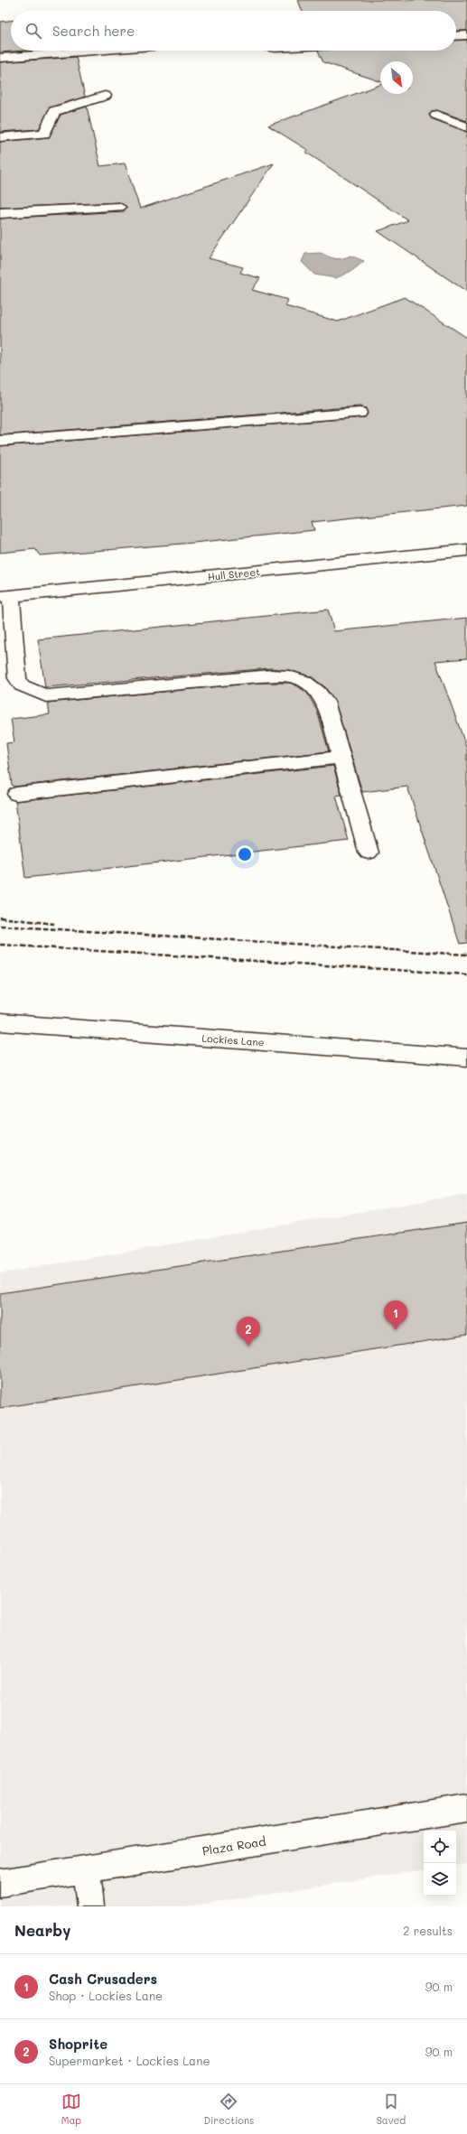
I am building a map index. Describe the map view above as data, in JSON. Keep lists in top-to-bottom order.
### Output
{
  "streets": {
    "street": ["Hull Street", "Lockies Lane", "Plaza Road"]
  },
  "north": "bottom right",
  "page": {
    "search": "Search here",
    "pins": ["1", "2"],
    "heading": ["Nearby", "2 results"],
    "list": [
      {
        "mark": "1",
        "name": "Cash Crusaders",
        "note": "Shop · Lockies Lane",
        "value": "90 m"
      },
      {
        "mark": "2",
        "name": "Shoprite",
        "note": "Supermarket · Lockies Lane",
        "value": "90 m"
      }
    ],
    "nav": ["Map", "Directions", "Saved"]
  }
}
